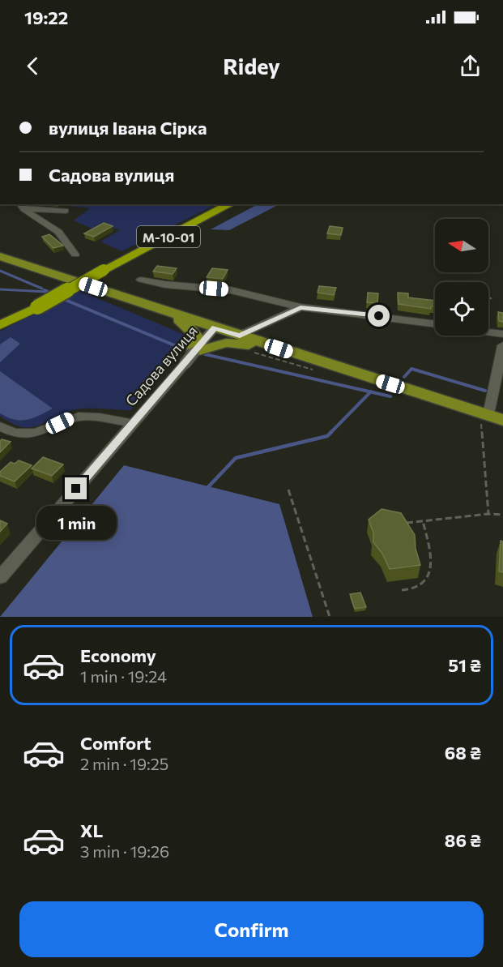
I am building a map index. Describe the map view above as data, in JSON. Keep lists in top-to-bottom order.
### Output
{
  "streets": {
    "highway": ["М-10-01"],
    "street": ["Садова вулиця"]
  },
  "north": "left",
  "page": {
    "status": "19:22",
    "header": "Ridey",
    "banner": ["вулиця Івана Сірка", "Садова вулиця"],
    "bubble": "1 min",
    "list": [
      {
        "name": "Economy",
        "note": "1 min · 19:24",
        "value": "51 ₴"
      },
      {
        "name": "Comfort",
        "note": "2 min · 19:25",
        "value": "68 ₴"
      },
      {
        "name": "XL",
        "note": "3 min · 19:26",
        "value": "86 ₴"
      }
    ],
    "buttons": "Confirm"
  }
}
